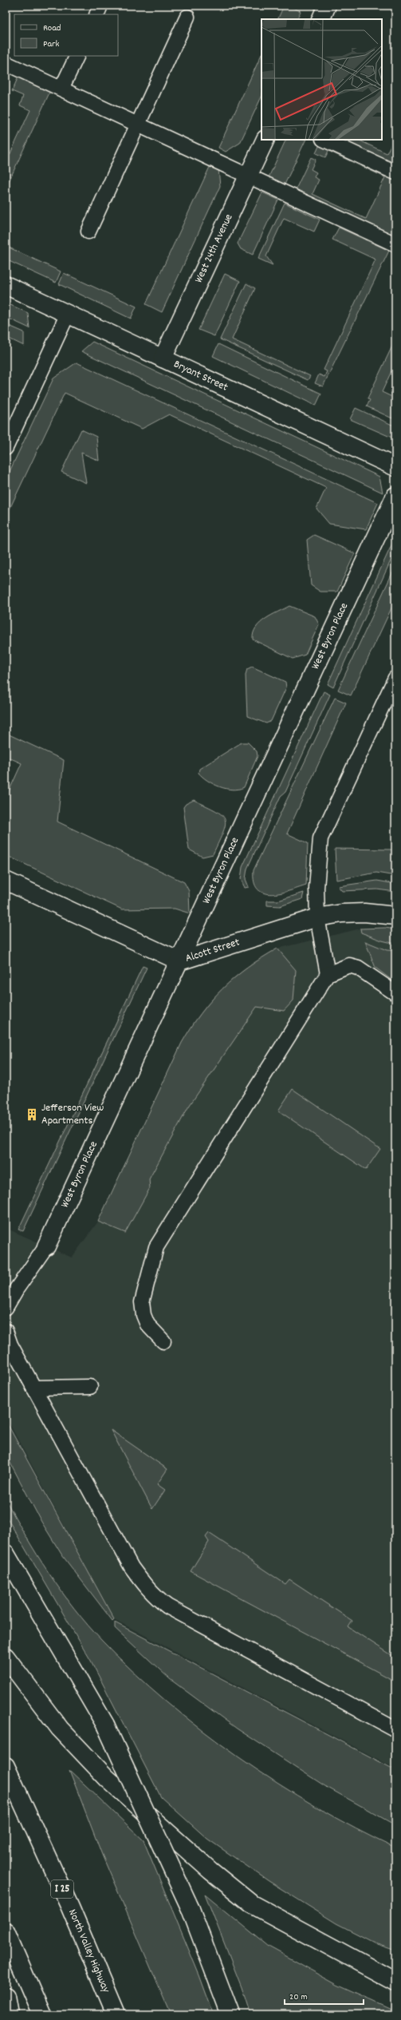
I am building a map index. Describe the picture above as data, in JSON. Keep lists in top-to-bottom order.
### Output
{
  "streets": {
    "main road": [
      "West 24th Avenue",
      "Bryant Street",
      "West Byron Place",
      "Alcott Street",
      "I 25",
      "North Valley Highway"
    ]
  },
  "crossings": [
    ["West 24th Avenue", "Bryant Street"],
    ["West Byron Place", "Alcott Street"]
  ],
  "places": {
    "building": ["Jefferson View Apartments"]
  },
  "legend": ["Road", "Park"],
  "scale_bar": "20 m"
}
